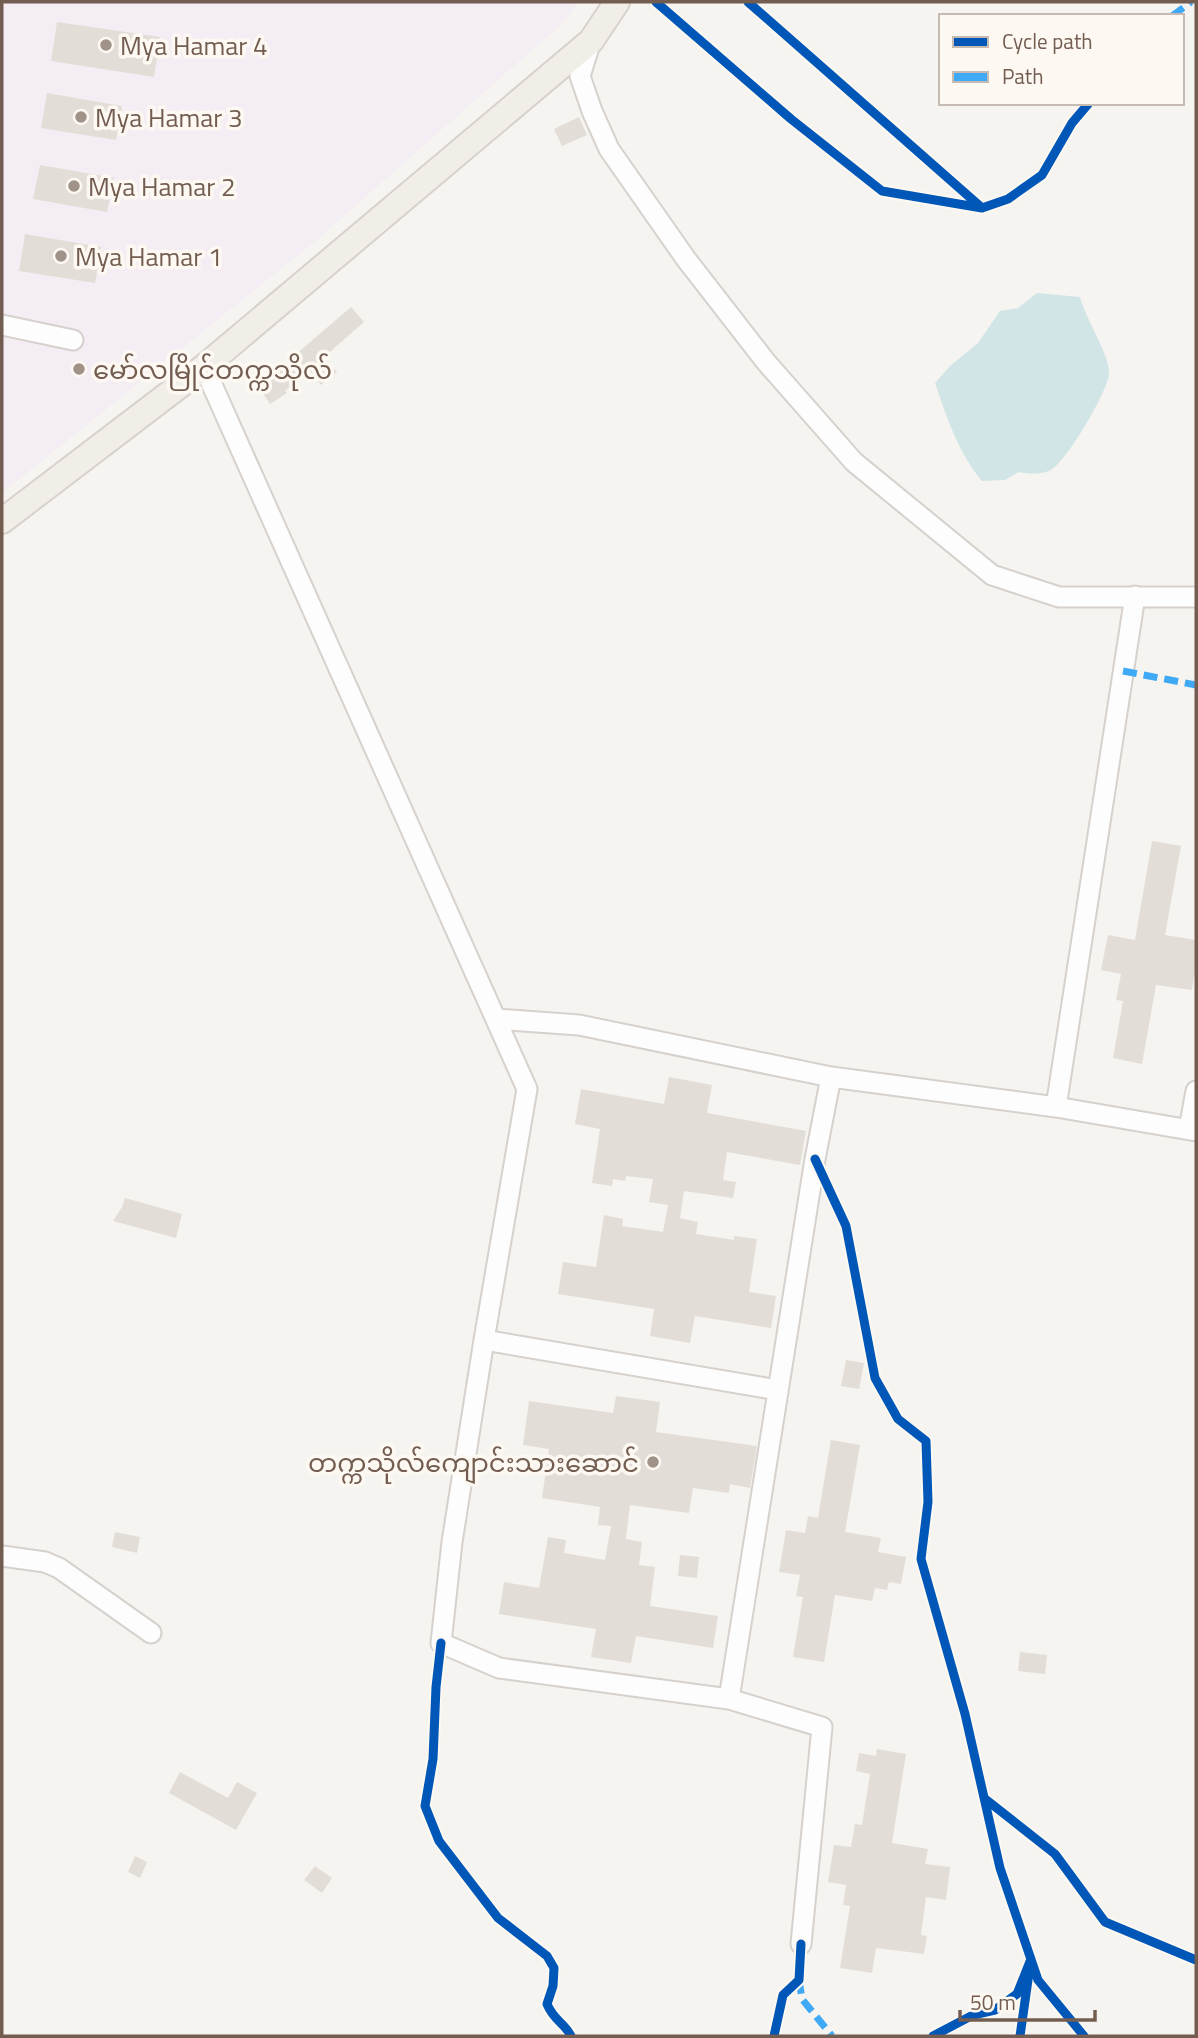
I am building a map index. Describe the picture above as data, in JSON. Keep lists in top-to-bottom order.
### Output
{
  "places": [
    "Mya Hamar 4",
    "Mya Hamar 3",
    "Mya Hamar 2",
    "Mya Hamar 1",
    "မော်လမြိုင်တက္ကသိုလ်",
    "တက္ကသိုလ်ကျောင်းသားဆောင်"
  ],
  "legend": ["Cycle path", "Path"],
  "scale_bar": "50 m"
}
